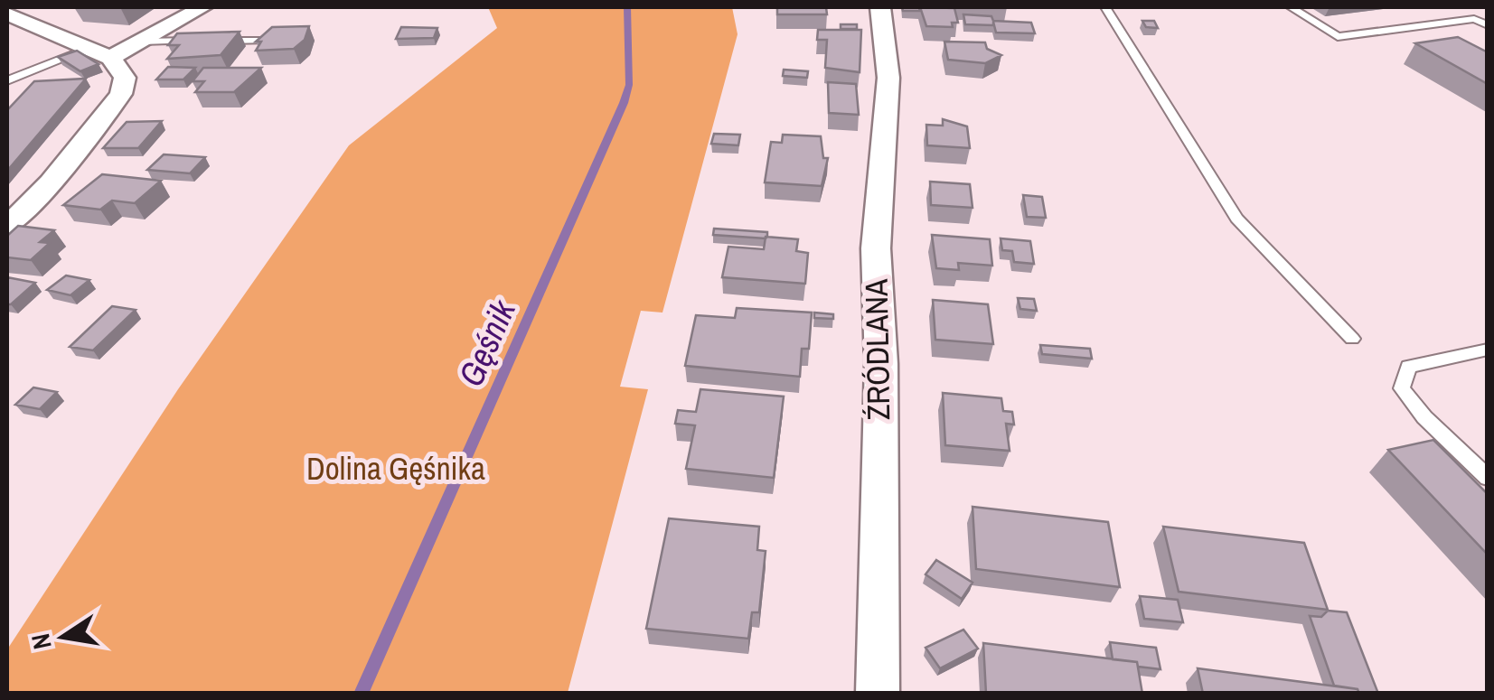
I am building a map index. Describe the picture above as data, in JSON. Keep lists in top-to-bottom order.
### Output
{
  "streets": {
    "street": ["ŹRÓDLANA"]
  },
  "water": ["Gęśnik"],
  "parks": ["Dolina Gęśnika"],
  "north": "left"
}
